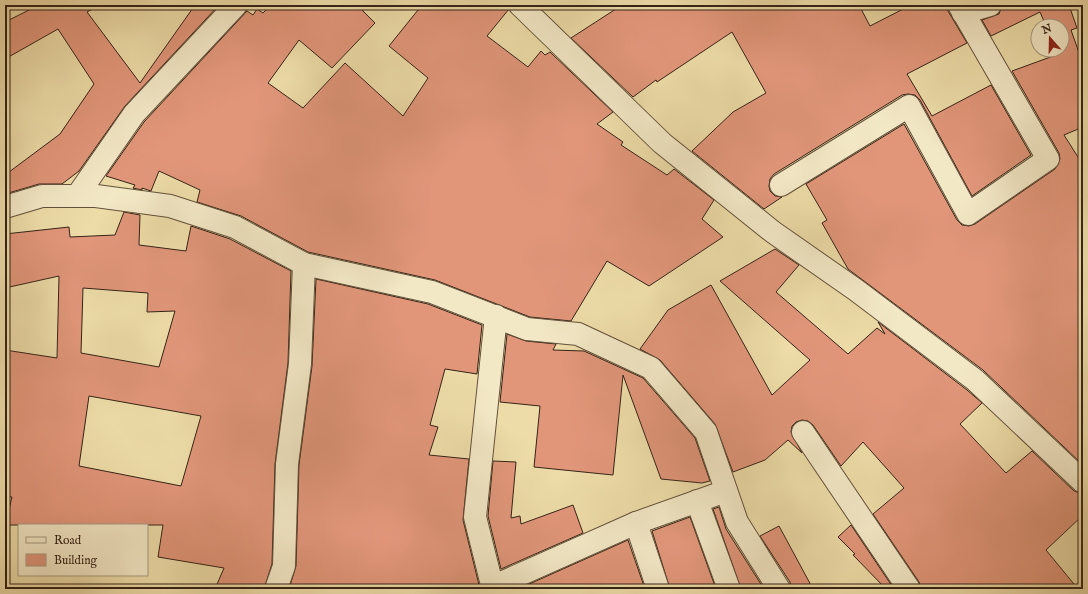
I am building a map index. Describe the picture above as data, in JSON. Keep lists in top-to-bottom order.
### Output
{
  "legend": ["Road", "Building"],
  "north": "top"
}
